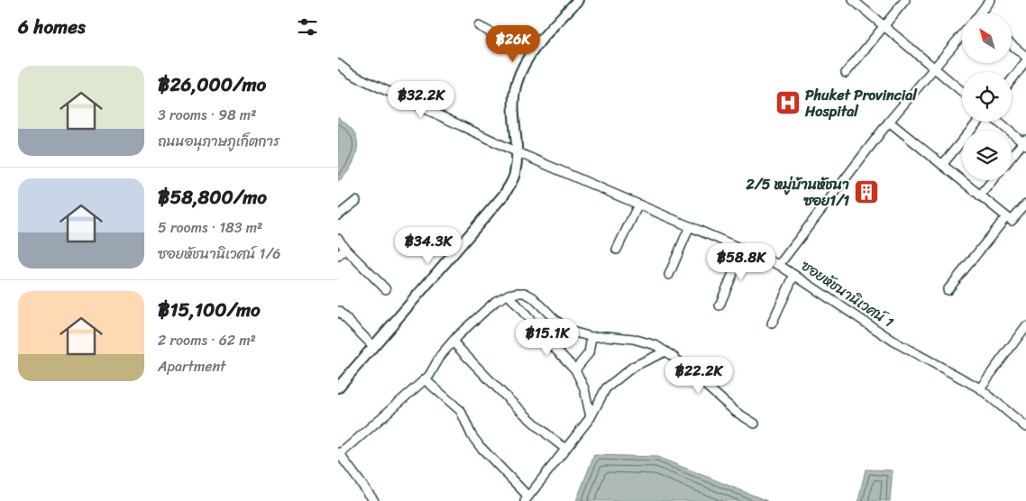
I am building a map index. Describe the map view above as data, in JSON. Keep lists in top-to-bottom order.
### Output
{
  "streets": {
    "street": ["ซอยหัชนานิเวศน์ 1"]
  },
  "places": {
    "hospital": ["Phuket Provincial Hospital"],
    "building": ["2/5 หมู่บ้านหัชนา ซอย1/1"]
  },
  "north": "top left",
  "page": {
    "heading": "6 homes",
    "price": [
      "฿26K",
      "฿32.2K",
      "฿34.3K",
      "฿58.8K",
      "฿15.1K",
      "฿22.2K"
    ],
    "list": [
      {
        "name": "฿26,000/mo",
        "note": "3 rooms · 98 m² · ถนนอนุภาษภูเก็ตการ"
      },
      {
        "name": "฿58,800/mo",
        "note": "5 rooms · 183 m² · ซอยหัชนานิเวศน์ 1/6"
      },
      {
        "name": "฿15,100/mo",
        "note": "2 rooms · 62 m² · Apartment"
      }
    ]
  }
}
